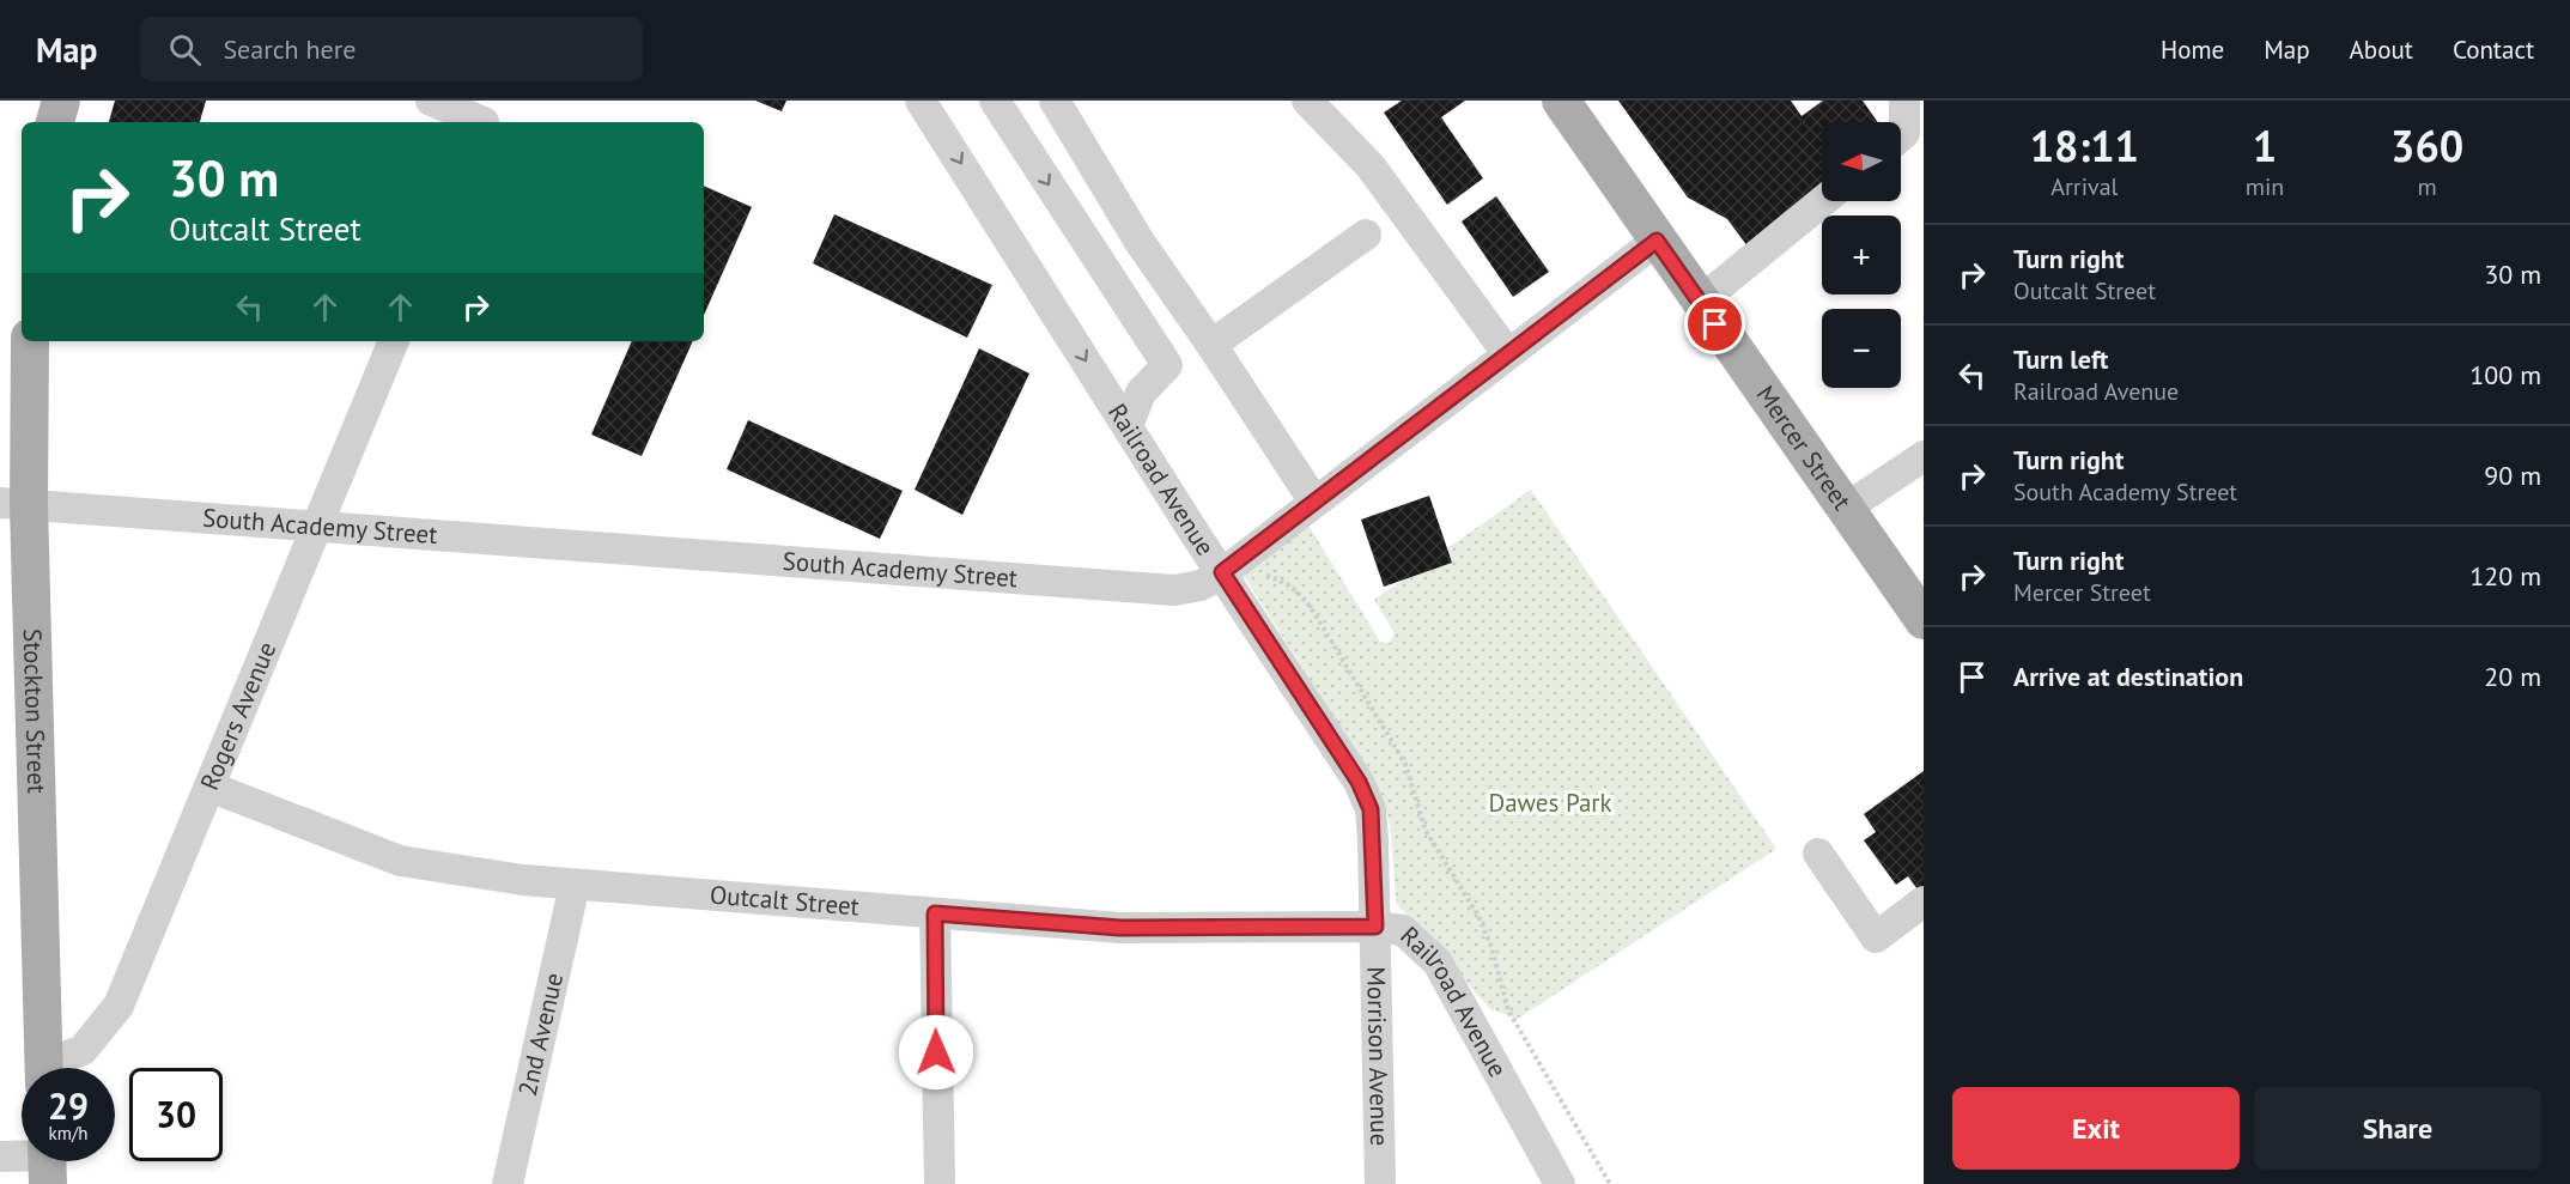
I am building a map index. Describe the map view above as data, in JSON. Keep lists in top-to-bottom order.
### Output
{
  "streets": {
    "main road": ["Mercer Street", "Stockton Street"],
    "street": [
      "Railroad Avenue",
      "South Academy Street",
      "Rogers Avenue",
      "Outcalt Street",
      "2nd Avenue",
      "Morrison Avenue"
    ]
  },
  "crossings": [
    ["Mercer Street", "South Academy Street"],
    ["Railroad Avenue", "South Academy Street"],
    ["Railroad Avenue", "Outcalt Street"],
    ["Railroad Avenue", "Morrison Avenue"],
    ["South Academy Street", "Stockton Street"],
    ["South Academy Street", "Rogers Avenue"],
    ["Rogers Avenue", "Outcalt Street"],
    ["Outcalt Street", "2nd Avenue"],
    ["Outcalt Street", "Morrison Avenue"]
  ],
  "parks": ["Dawes Park"],
  "north": "left",
  "page": {
    "header": "Map",
    "search": "Search here",
    "nav": [
      "Home",
      "Map",
      "About",
      "Contact"
    ],
    "eta": [
      "18:11",
      "Arrival",
      "1",
      "min",
      "360",
      "m"
    ],
    "map_buttons": ["+", "−"],
    "turn": ["30 m", "Outcalt Street"],
    "list": [
      {
        "name": "Turn right",
        "note": "Outcalt Street",
        "value": "30 m"
      },
      {
        "name": "Turn left",
        "note": "Railroad Avenue",
        "value": "100 m"
      },
      {
        "name": "Turn right",
        "note": "South Academy Street",
        "value": "90 m"
      },
      {
        "name": "Turn right",
        "note": "Mercer Street",
        "value": "120 m"
      },
      {
        "name": "Arrive at destination",
        "value": "20 m"
      }
    ],
    "speed": "29 km/h",
    "limit": "30",
    "buttons": ["Exit", "Share"]
  }
}
